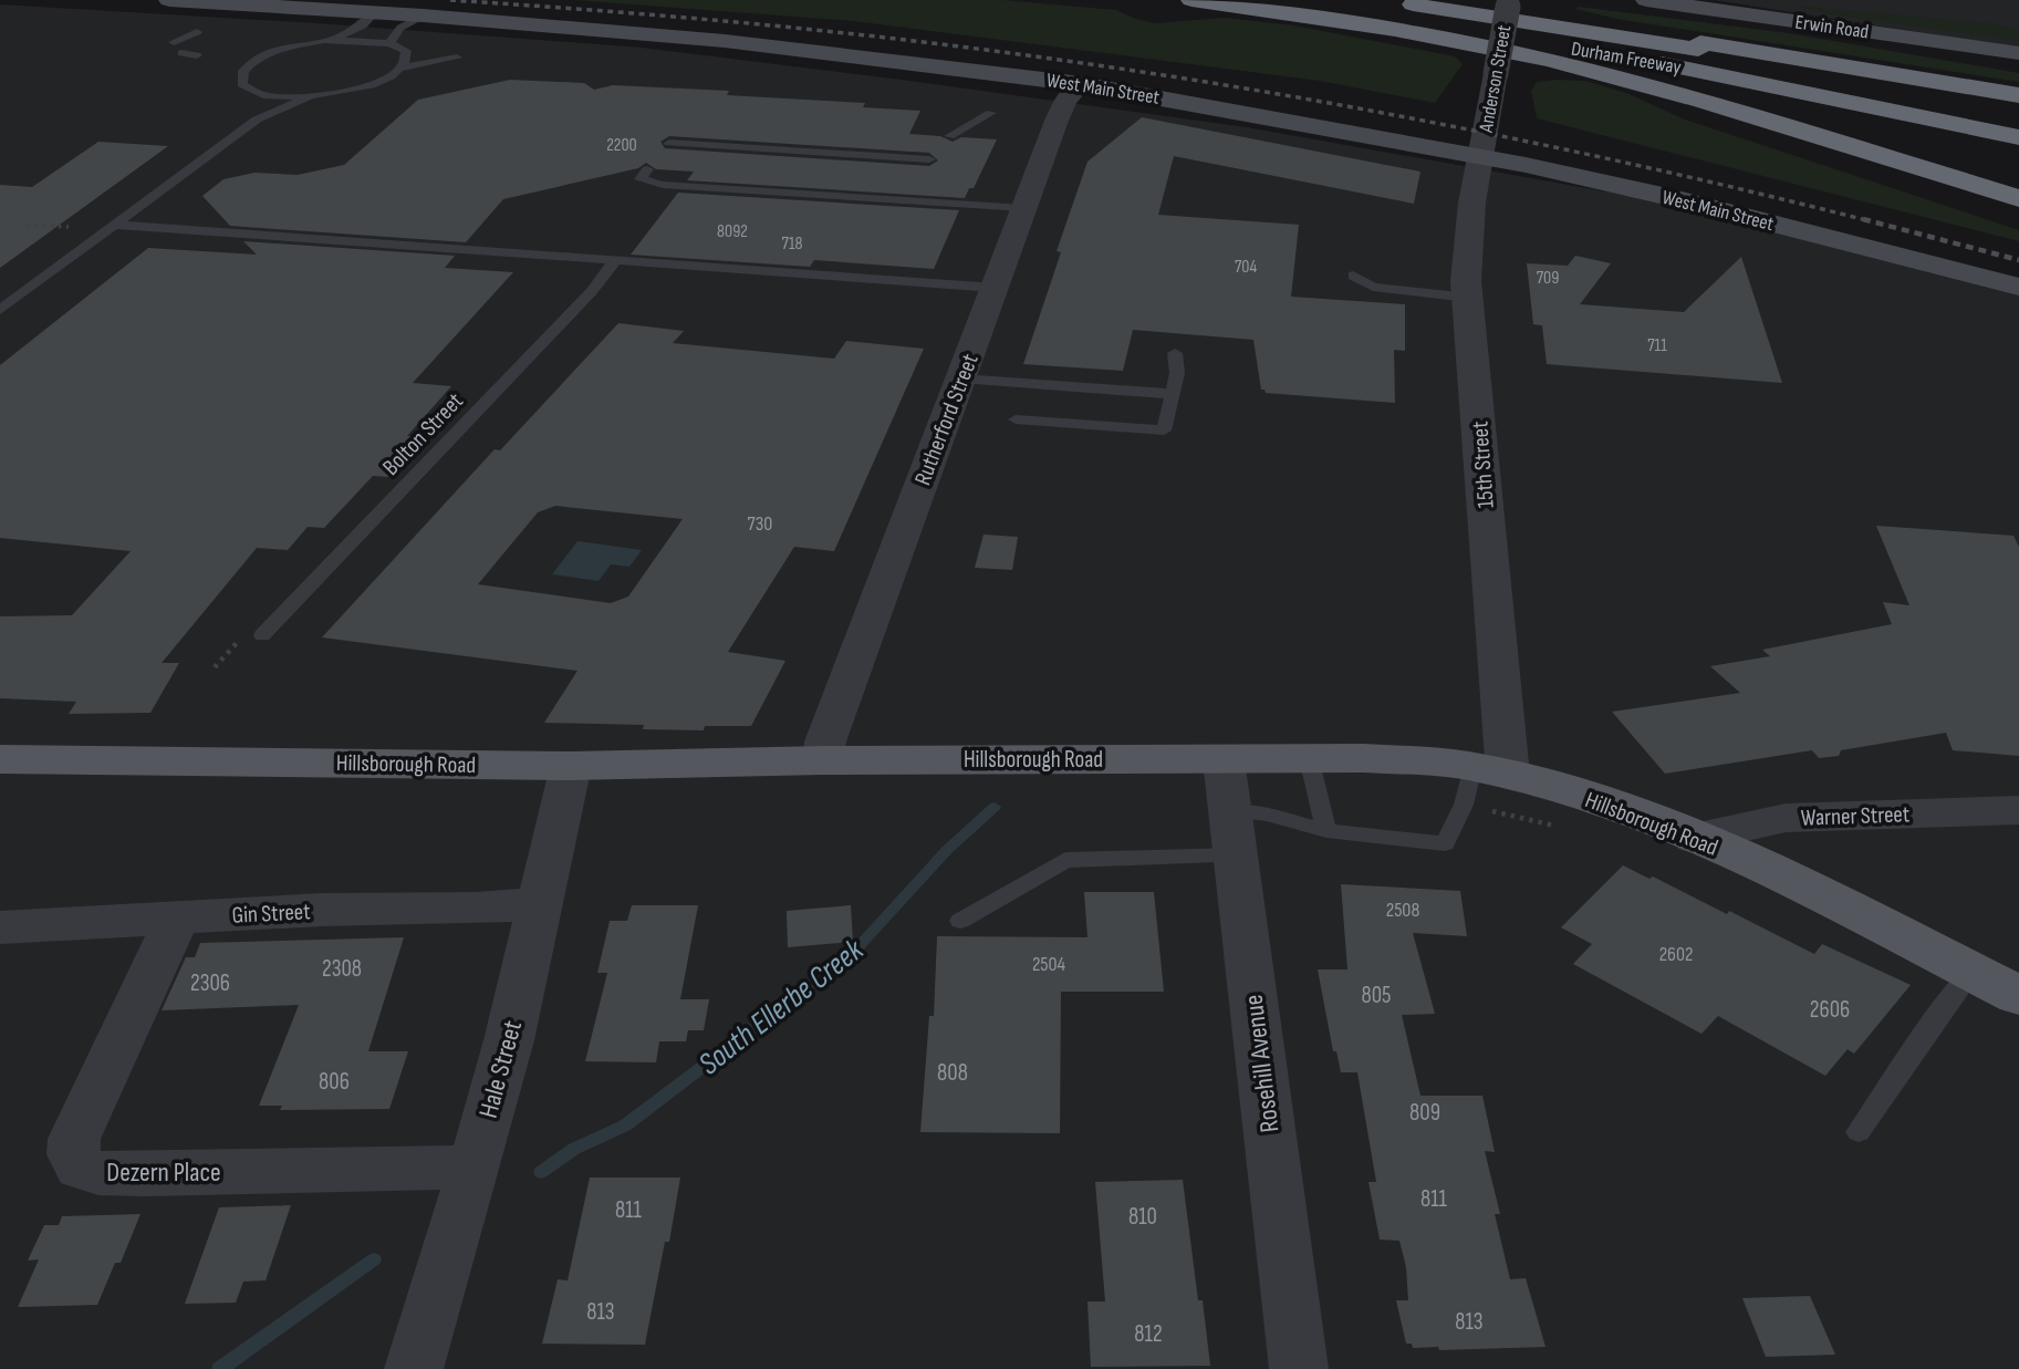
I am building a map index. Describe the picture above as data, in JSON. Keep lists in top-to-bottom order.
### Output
{
  "streets": {
    "highway": ["Durham Freeway"],
    "main road": ["Erwin Road", "West Main Street", "Hillsborough Road"],
    "street": [
      "Anderson Street",
      "Rutherford Street",
      "15th Street",
      "Warner Street",
      "Gin Street",
      "Rosehill Avenue",
      "Hale Street",
      "Dezern Place"
    ],
    "lane": ["Bolton Street"]
  },
  "crossings": [
    ["Anderson Street", "West Main Street"],
    ["Anderson Street", "15th Street"],
    ["West Main Street", "Rutherford Street"],
    ["West Main Street", "15th Street"],
    ["Rutherford Street", "Hillsborough Road"],
    ["15th Street", "Hillsborough Road"],
    ["Hillsborough Road", "Warner Street"],
    ["Hillsborough Road", "Rosehill Avenue"],
    ["Hillsborough Road", "Hale Street"],
    ["Gin Street", "Hale Street"],
    ["Gin Street", "Dezern Place"],
    ["Hale Street", "Dezern Place"]
  ],
  "water": ["South Ellerbe Creek"],
  "house_numbers": [
    "2200",
    "8092",
    "718",
    "704",
    "709",
    "711",
    "730",
    "2508",
    "2602",
    "2504",
    "2308",
    "2306",
    "805",
    "2606",
    "808",
    "806",
    "809",
    "811",
    "811",
    "810",
    "813",
    "813",
    "812"
  ]
}
